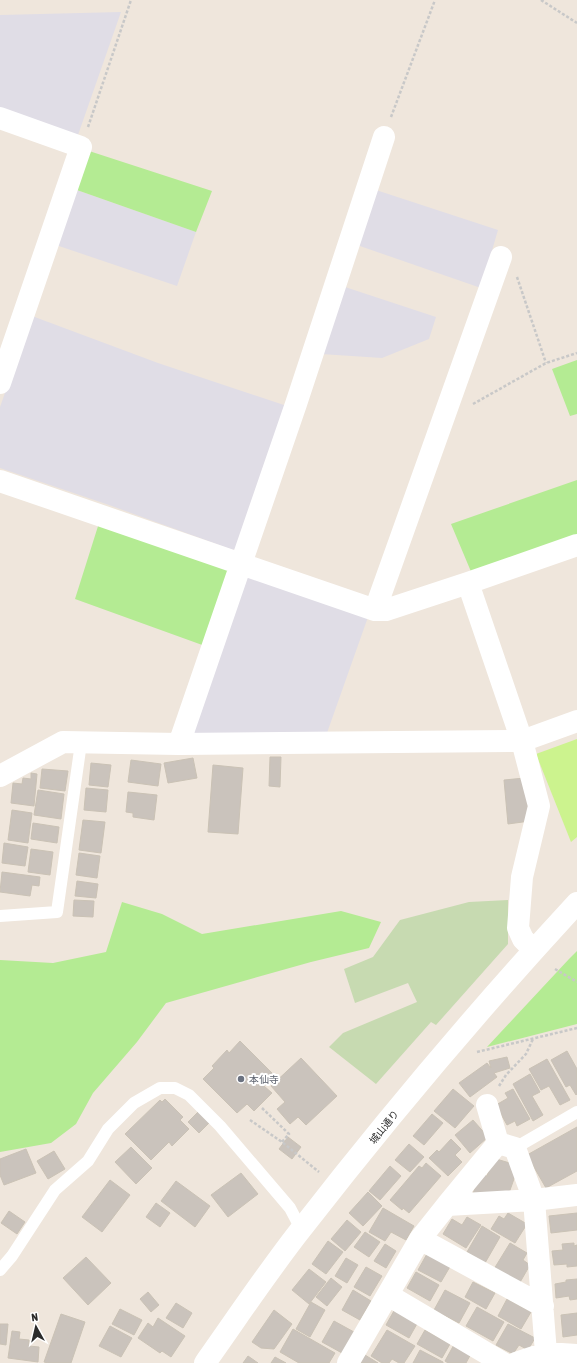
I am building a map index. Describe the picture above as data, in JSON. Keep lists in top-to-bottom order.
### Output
{
  "streets": {
    "street": ["城山通り"]
  },
  "places": ["本仙寺"],
  "north": "top"
}
